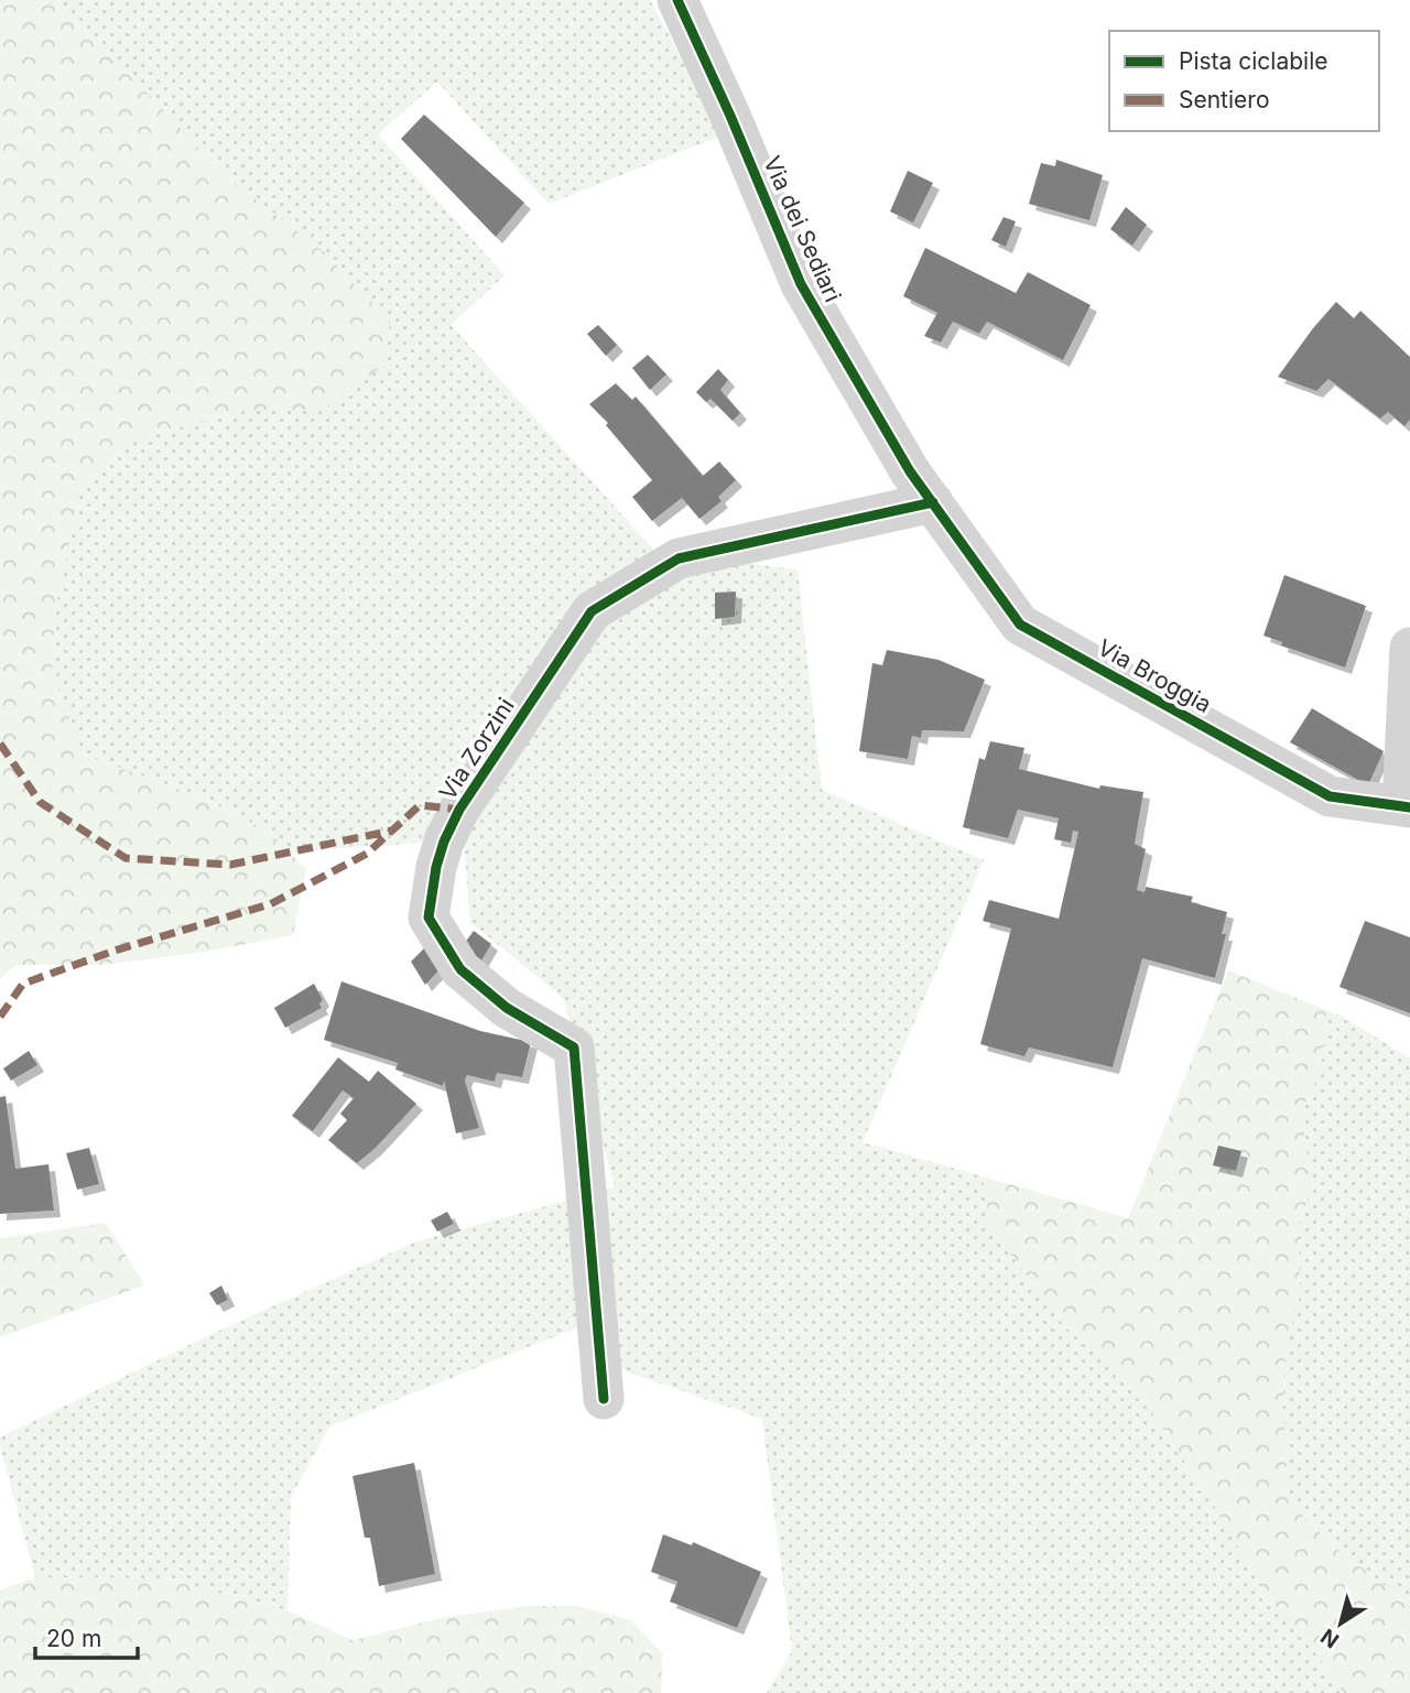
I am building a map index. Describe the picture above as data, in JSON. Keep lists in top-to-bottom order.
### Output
{
  "streets": {
    "street": ["Via dei Sediari", "Via Broggia", "Via Zorzini"]
  },
  "crossings": [
    ["Via dei Sediari", "Via Broggia"],
    ["Via dei Sediari", "Via Zorzini"],
    ["Via Broggia", "Via Zorzini"]
  ],
  "legend": ["Pista ciclabile", "Sentiero"],
  "scale_bar": "20 m",
  "north": "bottom left"
}
